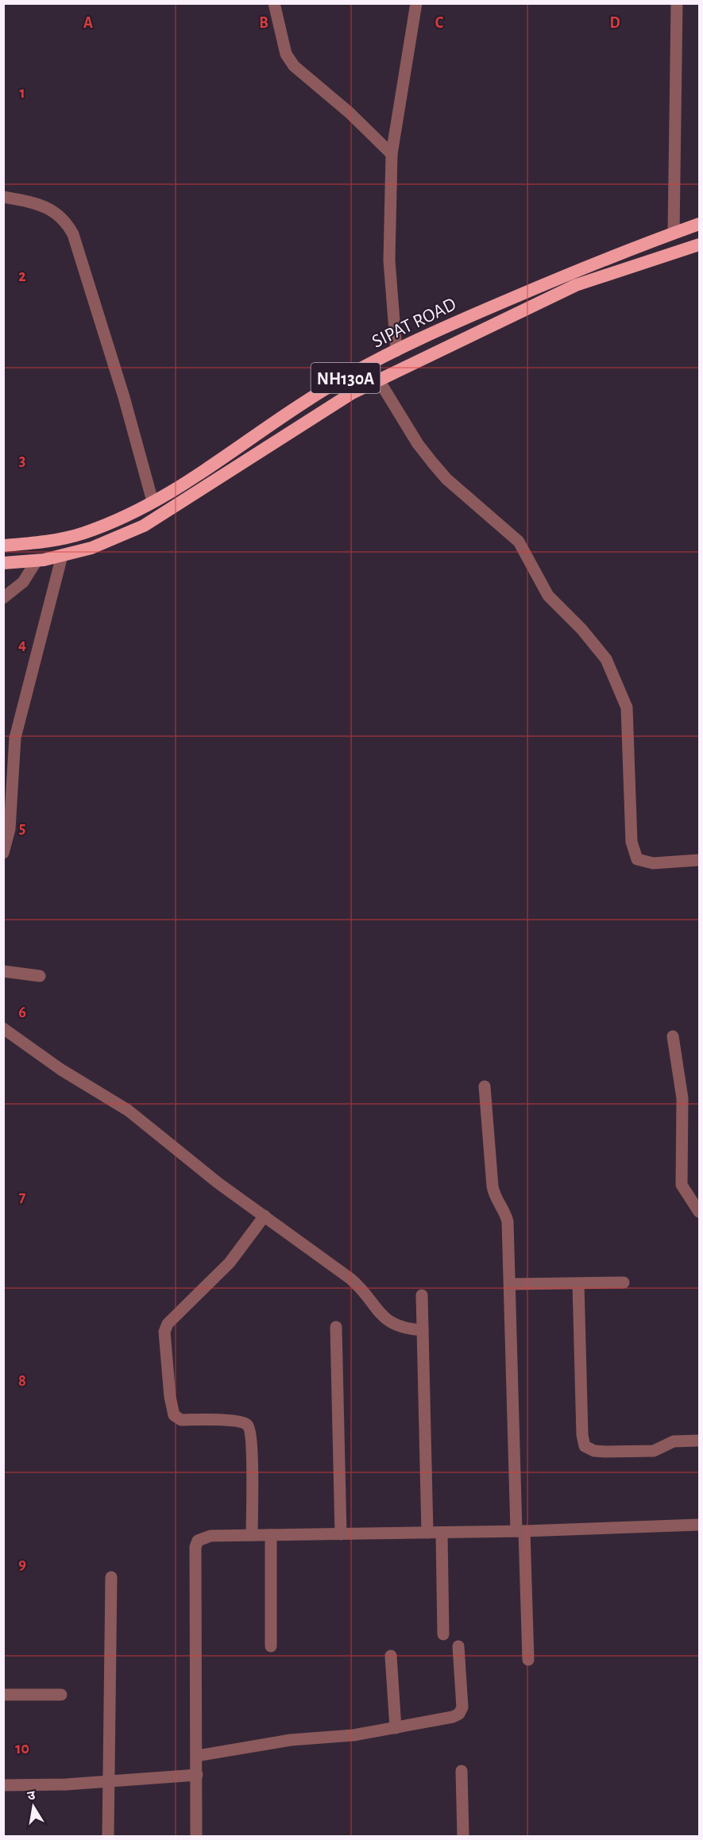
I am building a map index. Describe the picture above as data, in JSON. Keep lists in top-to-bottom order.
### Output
{
  "streets": {
    "highway": ["SIPAT ROAD", "NH130A"]
  },
  "north": "top",
  "grid": {
    "columns": [
      "A",
      "B",
      "C",
      "D"
    ],
    "rows": [
      "1",
      "2",
      "3",
      "4",
      "5",
      "6",
      "7",
      "8",
      "9",
      "10"
    ]
  }
}
